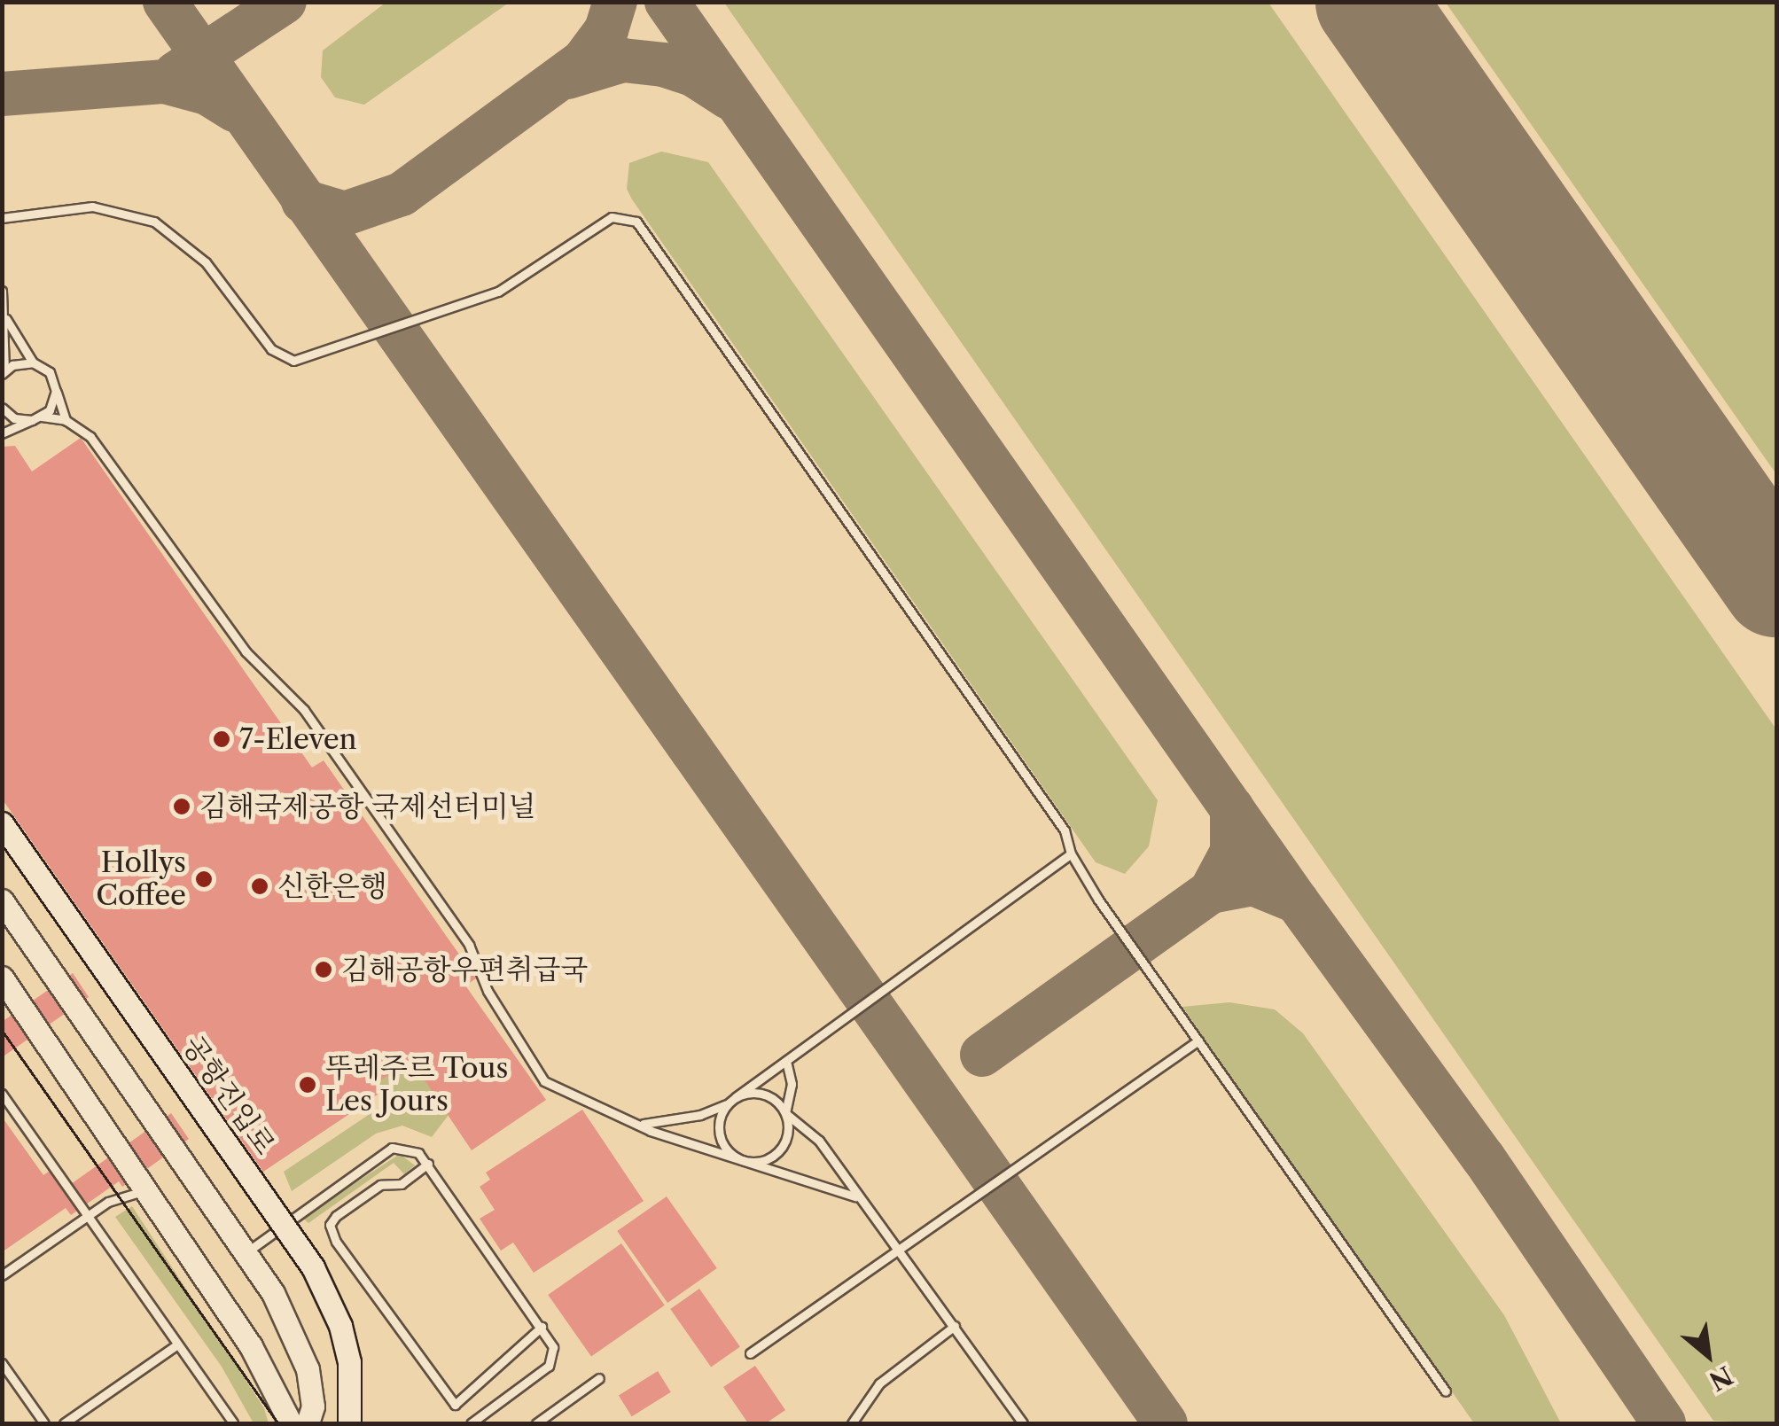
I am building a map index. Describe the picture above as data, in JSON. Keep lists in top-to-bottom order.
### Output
{
  "streets": {
    "main road": ["공항진입로"]
  },
  "places": [
    "7-Eleven",
    "김해국제공항 국제선터미널",
    "Hollys Coffee",
    "신한은행",
    "김해공항우편취급국",
    "뚜레주르 Tous Les Jours"
  ],
  "north": "bottom right"
}
